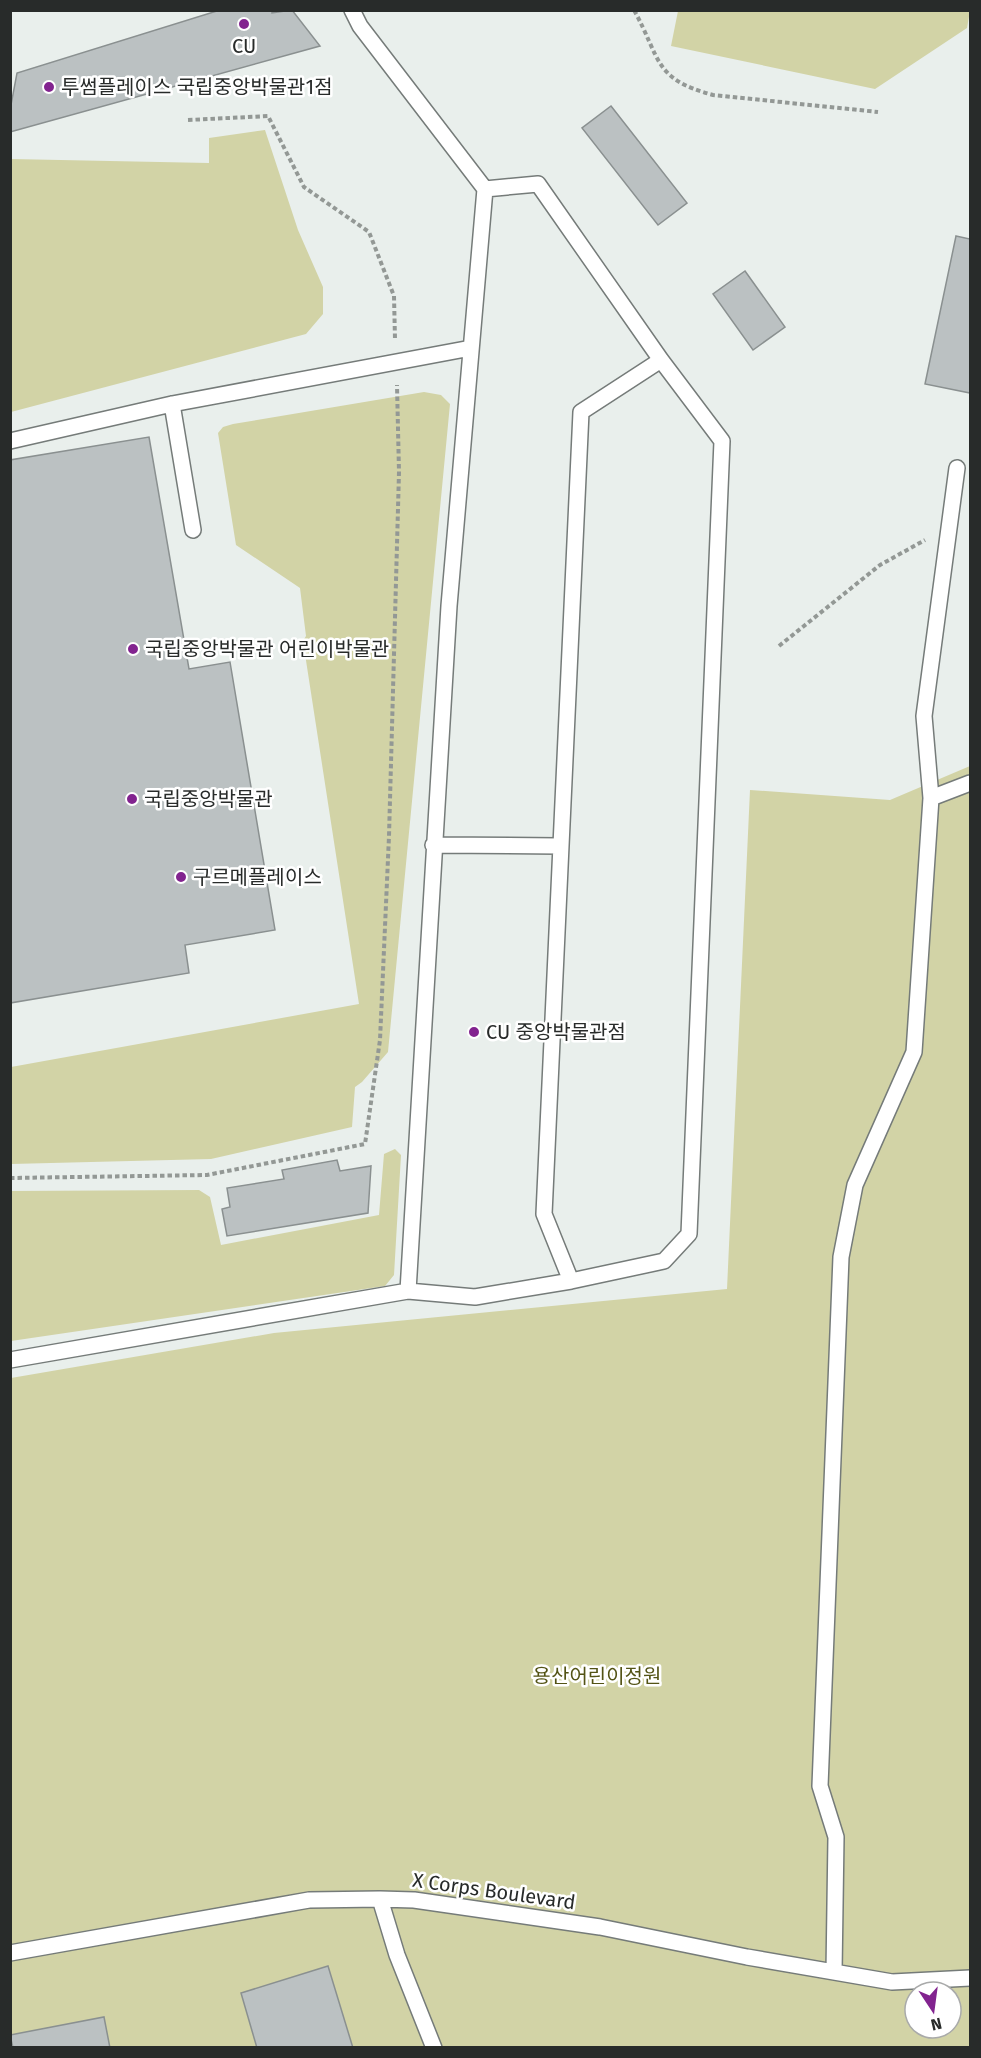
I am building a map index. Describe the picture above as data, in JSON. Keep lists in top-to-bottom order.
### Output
{
  "streets": {
    "lane": ["X Corps Boulevard"]
  },
  "parks": ["용산어린이정원"],
  "places": [
    "CU",
    "투썸플레이스 국립중앙박물관1점",
    "국립중앙박물관 어린이박물관",
    "국립중앙박물관",
    "구르메플레이스",
    "CU 중앙박물관점"
  ],
  "north": "bottom"
}
